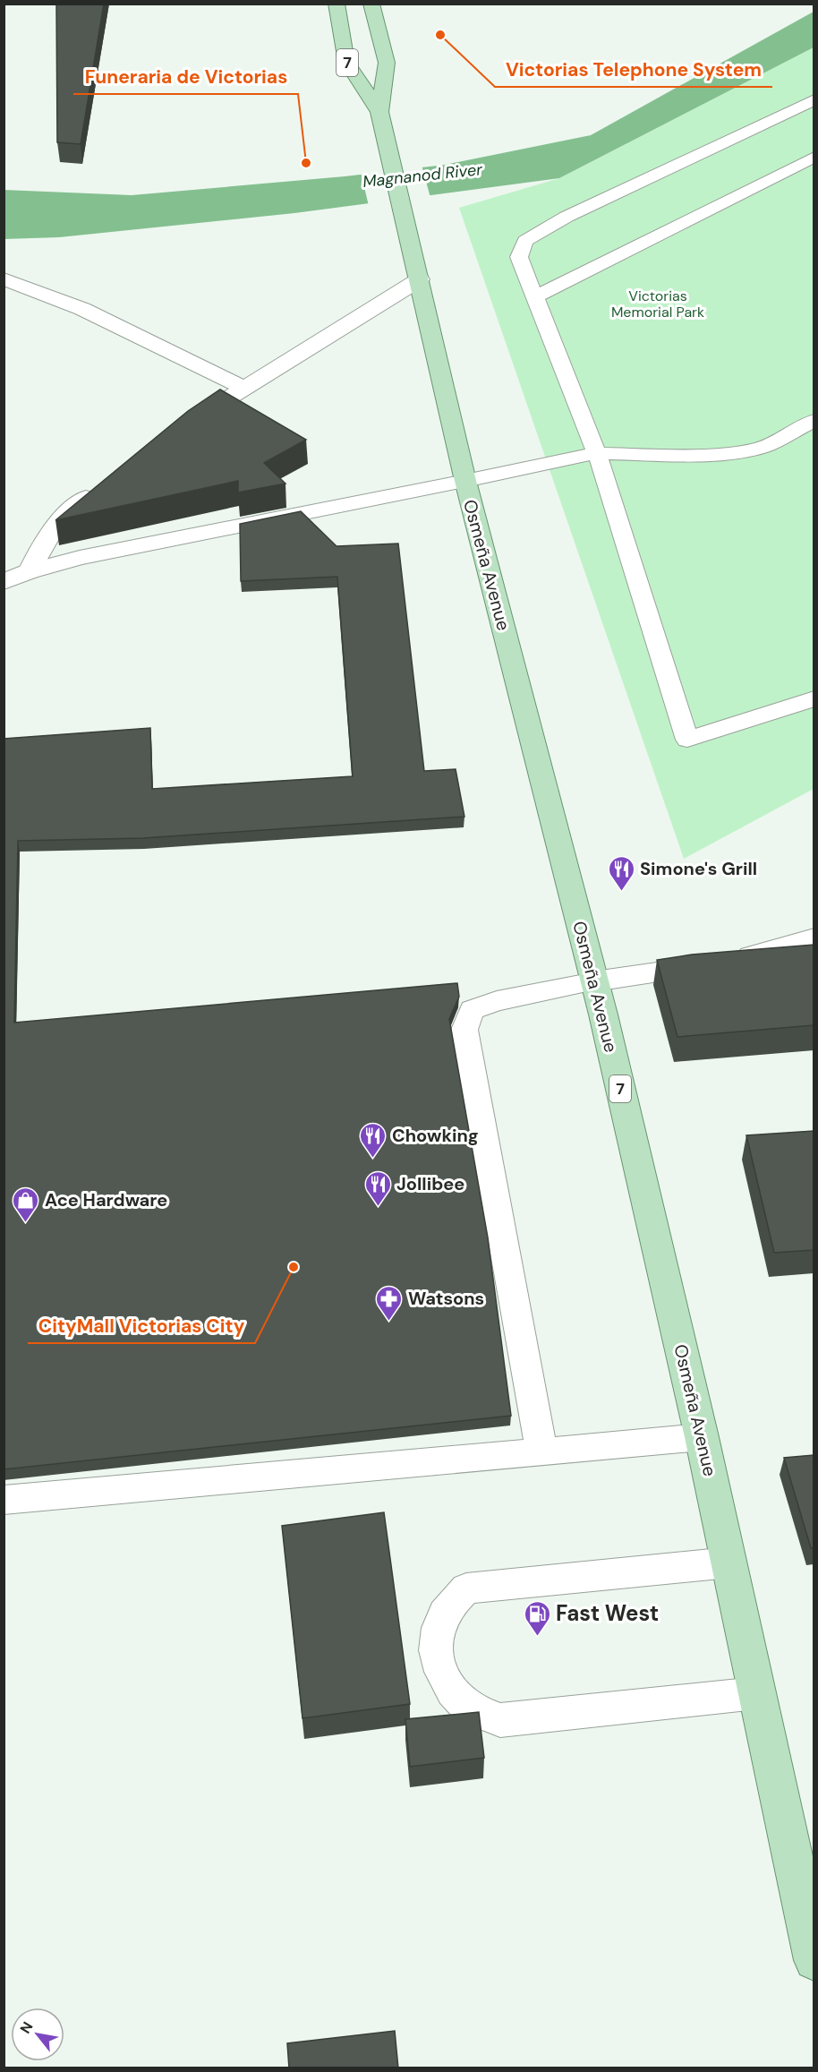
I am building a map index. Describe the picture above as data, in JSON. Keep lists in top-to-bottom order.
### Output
{
  "streets": {
    "main road": ["7", "Osmeña Avenue"]
  },
  "water": ["Magnanod River"],
  "parks": ["Victorias Memorial Park"],
  "places": {
    "other": ["Victorias Telephone System", "Funeraria de Victorias", "CityMall Victorias City"],
    "restaurant": ["Simone's Grill", "Chowking", "Jollibee"],
    "shop": ["Ace Hardware"],
    "pharmacy": ["Watsons"],
    "fuel station": ["Fast West"]
  },
  "north": "top left"
}
